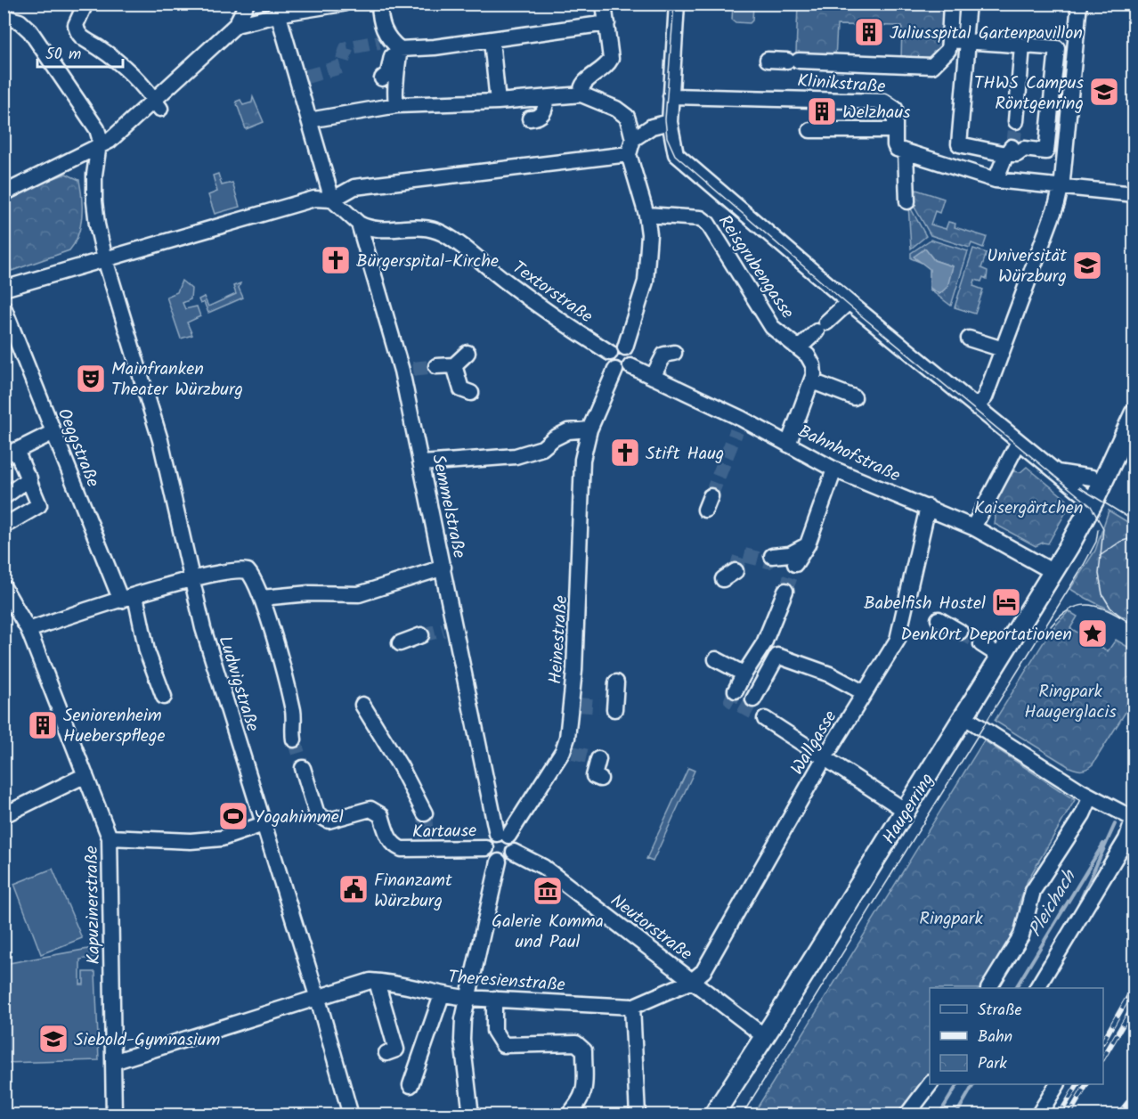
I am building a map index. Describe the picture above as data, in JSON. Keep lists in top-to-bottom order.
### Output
{
  "streets": {
    "main road": ["Haugerring"],
    "street": [
      "Klinikstraße",
      "Reisgrubengasse",
      "Textorstraße",
      "Oeggstraße",
      "Bahnhofstraße",
      "Semmelstraße",
      "Heinestraße",
      "Ludwigstraße",
      "Wallgasse",
      "Kartause",
      "Kapuzinerstraße",
      "Neutorstraße",
      "Theresienstraße"
    ]
  },
  "crossings": [
    ["Textorstraße", "Bahnhofstraße"],
    ["Textorstraße", "Semmelstraße"],
    ["Textorstraße", "Heinestraße"],
    ["Bahnhofstraße", "Heinestraße"],
    ["Bahnhofstraße", "Wallgasse"],
    ["Bahnhofstraße", "Haugerring"],
    ["Semmelstraße", "Heinestraße"],
    ["Semmelstraße", "Kartause"],
    ["Semmelstraße", "Neutorstraße"],
    ["Heinestraße", "Kartause"],
    ["Ludwigstraße", "Theresienstraße"],
    ["Wallgasse", "Neutorstraße"],
    ["Wallgasse", "Theresienstraße"],
    ["Haugerring", "Neutorstraße"],
    ["Kapuzinerstraße", "Theresienstraße"],
    ["Neutorstraße", "Theresienstraße"]
  ],
  "water": ["Pleichach"],
  "parks": ["Kaisergärtchen", "Ringpark Haugerglacis", "Ringpark"],
  "places": {
    "building": ["Juliusspital Gartenpavillon", "Welzhaus", "Seniorenheim Hueberspflege"],
    "school or university": ["THWS Campus Röntgenring", "Universität Würzburg", "Siebold-Gymnasium"],
    "church": ["Bürgerspital-Kirche", "Stift Haug"],
    "theatre": ["Mainfranken Theater Würzburg"],
    "hotel": ["Babelfish Hostel"],
    "place": ["DenkOrt Deportationen"],
    "sports": ["Yogahimmel"],
    "public building": ["Finanzamt Würzburg"],
    "museum": ["Galerie Komma und Paul"]
  },
  "legend": ["Straße", "Bahn", "Park"],
  "scale_bar": "50 m"
}
